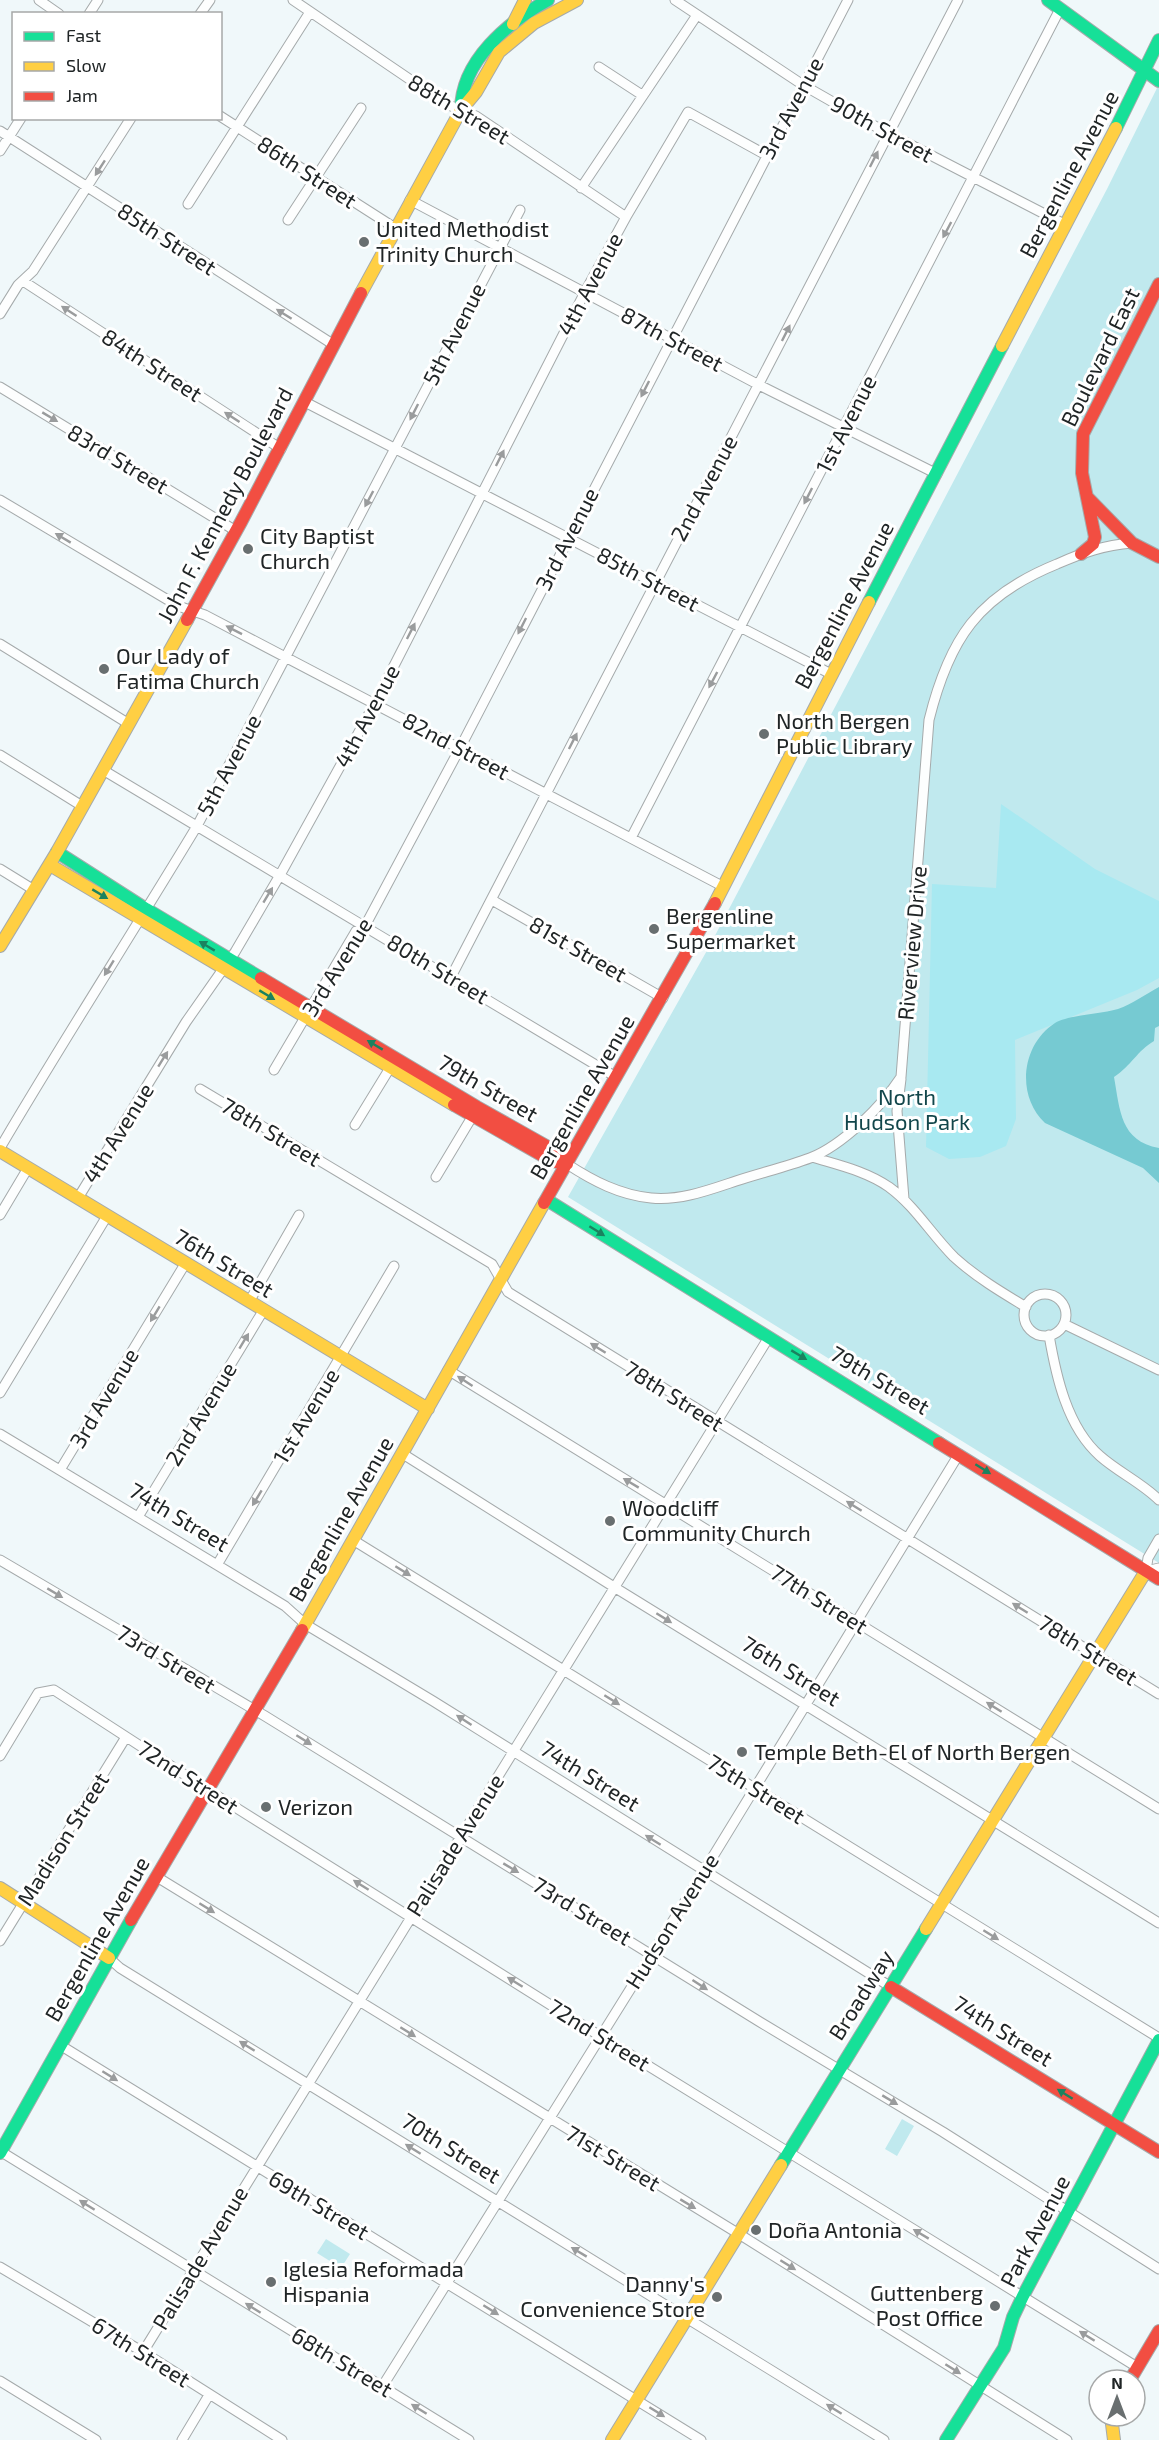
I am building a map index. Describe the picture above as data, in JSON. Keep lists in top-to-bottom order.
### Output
{
  "streets": {
    "street": [
      "3rd Avenue",
      "88th Street",
      "90th Street",
      "86th Street",
      "Bergenline Avenue",
      "85th Street",
      "4th Avenue",
      "5th Avenue",
      "87th Street",
      "Boulevard East",
      "84th Street",
      "1st Avenue",
      "83rd Street",
      "2nd Avenue",
      "John F. Kennedy Boulevard",
      "82nd Street",
      "Riverview Drive",
      "81st Street",
      "80th Street",
      "79th Street",
      "78th Street",
      "76th Street",
      "74th Street",
      "77th Street",
      "73rd Street",
      "72nd Street",
      "75th Street",
      "Madison Street",
      "Palisade Avenue",
      "Hudson Avenue",
      "Broadway",
      "70th Street",
      "71st Street",
      "69th Street",
      "Park Avenue",
      "67th Street",
      "68th Street"
    ]
  },
  "crossings": [
    ["3rd Avenue", "90th Street"],
    ["3rd Avenue", "85th Street"],
    ["3rd Avenue", "4th Avenue"],
    ["3rd Avenue", "87th Street"],
    ["3rd Avenue", "82nd Street"],
    ["3rd Avenue", "80th Street"],
    ["3rd Avenue", "79th Street"],
    ["3rd Avenue", "76th Street"],
    ["3rd Avenue", "74th Street"],
    ["88th Street", "4th Avenue"],
    ["88th Street", "John F. Kennedy Boulevard"],
    ["90th Street", "Bergenline Avenue"],
    ["90th Street", "1st Avenue"],
    ["90th Street", "2nd Avenue"],
    ["86th Street", "John F. Kennedy Boulevard"],
    ["Bergenline Avenue", "85th Street"],
    ["Bergenline Avenue", "87th Street"],
    ["Bergenline Avenue", "82nd Street"],
    ["Bergenline Avenue", "81st Street"],
    ["Bergenline Avenue", "80th Street"],
    ["Bergenline Avenue", "79th Street"],
    ["Bergenline Avenue", "78th Street"],
    ["Bergenline Avenue", "76th Street"],
    ["Bergenline Avenue", "74th Street"],
    ["Bergenline Avenue", "77th Street"],
    ["Bergenline Avenue", "73rd Street"],
    ["Bergenline Avenue", "72nd Street"],
    ["Bergenline Avenue", "75th Street"],
    ["Bergenline Avenue", "70th Street"],
    ["Bergenline Avenue", "71st Street"],
    ["Bergenline Avenue", "69th Street"],
    ["Bergenline Avenue", "68th Street"],
    ["85th Street", "4th Avenue"],
    ["85th Street", "5th Avenue"],
    ["85th Street", "1st Avenue"],
    ["85th Street", "2nd Avenue"],
    ["85th Street", "John F. Kennedy Boulevard"],
    ["4th Avenue", "87th Street"],
    ["4th Avenue", "82nd Street"],
    ["4th Avenue", "80th Street"],
    ["4th Avenue", "79th Street"],
    ["4th Avenue", "76th Street"],
    ["5th Avenue", "87th Street"],
    ["5th Avenue", "82nd Street"],
    ["5th Avenue", "80th Street"],
    ["5th Avenue", "79th Street"],
    ["5th Avenue", "76th Street"],
    ["87th Street", "1st Avenue"],
    ["87th Street", "2nd Avenue"],
    ["87th Street", "John F. Kennedy Boulevard"],
    ["Boulevard East", "Riverview Drive"],
    ["84th Street", "John F. Kennedy Boulevard"],
    ["1st Avenue", "82nd Street"],
    ["1st Avenue", "76th Street"],
    ["1st Avenue", "74th Street"],
    ["83rd Street", "John F. Kennedy Boulevard"],
    ["2nd Avenue", "82nd Street"],
    ["2nd Avenue", "81st Street"],
    ["2nd Avenue", "80th Street"],
    ["2nd Avenue", "76th Street"],
    ["2nd Avenue", "74th Street"],
    ["John F. Kennedy Boulevard", "82nd Street"],
    ["John F. Kennedy Boulevard", "80th Street"],
    ["John F. Kennedy Boulevard", "79th Street"],
    ["79th Street", "Palisade Avenue"],
    ["79th Street", "Hudson Avenue"],
    ["79th Street", "Broadway"],
    ["78th Street", "Palisade Avenue"],
    ["78th Street", "Hudson Avenue"],
    ["78th Street", "Broadway"],
    ["76th Street", "Palisade Avenue"],
    ["76th Street", "Hudson Avenue"],
    ["76th Street", "Broadway"],
    ["74th Street", "Palisade Avenue"],
    ["74th Street", "Hudson Avenue"],
    ["74th Street", "Broadway"],
    ["74th Street", "Park Avenue"],
    ["77th Street", "Palisade Avenue"],
    ["77th Street", "Hudson Avenue"],
    ["77th Street", "Broadway"],
    ["73rd Street", "Palisade Avenue"],
    ["73rd Street", "Hudson Avenue"],
    ["73rd Street", "Broadway"],
    ["73rd Street", "Park Avenue"],
    ["72nd Street", "Madison Street"],
    ["72nd Street", "Palisade Avenue"],
    ["72nd Street", "Hudson Avenue"],
    ["72nd Street", "Broadway"],
    ["72nd Street", "Park Avenue"],
    ["75th Street", "Palisade Avenue"],
    ["75th Street", "Hudson Avenue"],
    ["75th Street", "Broadway"],
    ["75th Street", "Park Avenue"],
    ["Madison Street", "70th Street"],
    ["Palisade Avenue", "70th Street"],
    ["Palisade Avenue", "71st Street"],
    ["Palisade Avenue", "69th Street"],
    ["Palisade Avenue", "67th Street"],
    ["Palisade Avenue", "68th Street"],
    ["Hudson Avenue", "70th Street"],
    ["Hudson Avenue", "71st Street"],
    ["Hudson Avenue", "69th Street"],
    ["Hudson Avenue", "68th Street"],
    ["Broadway", "70th Street"],
    ["Broadway", "71st Street"],
    ["Broadway", "69th Street"],
    ["71st Street", "Park Avenue"]
  ],
  "one_way": [
    "3rd Avenue",
    "4th Avenue",
    "5th Avenue",
    "84th Street",
    "1st Avenue",
    "83rd Street",
    "2nd Avenue",
    "82nd Street",
    "79th Street",
    "78th Street",
    "74th Street",
    "77th Street",
    "73rd Street",
    "72nd Street",
    "75th Street",
    "70th Street",
    "71st Street",
    "69th Street",
    "68th Street"
  ],
  "parks": ["North Hudson Park"],
  "places": [
    "United Methodist Trinity Church",
    "City Baptist Church",
    "Our Lady of Fatima Church",
    "North Bergen Public Library",
    "Bergenline Supermarket",
    "Woodcliff Community Church",
    "Temple Beth-El of North Bergen",
    "Verizon",
    "Doña Antonia",
    "Iglesia Reformada Hispania",
    "Danny's Convenience Store",
    "Guttenberg Post Office"
  ],
  "legend": ["Fast", "Slow", "Jam"],
  "north": "top"
}
